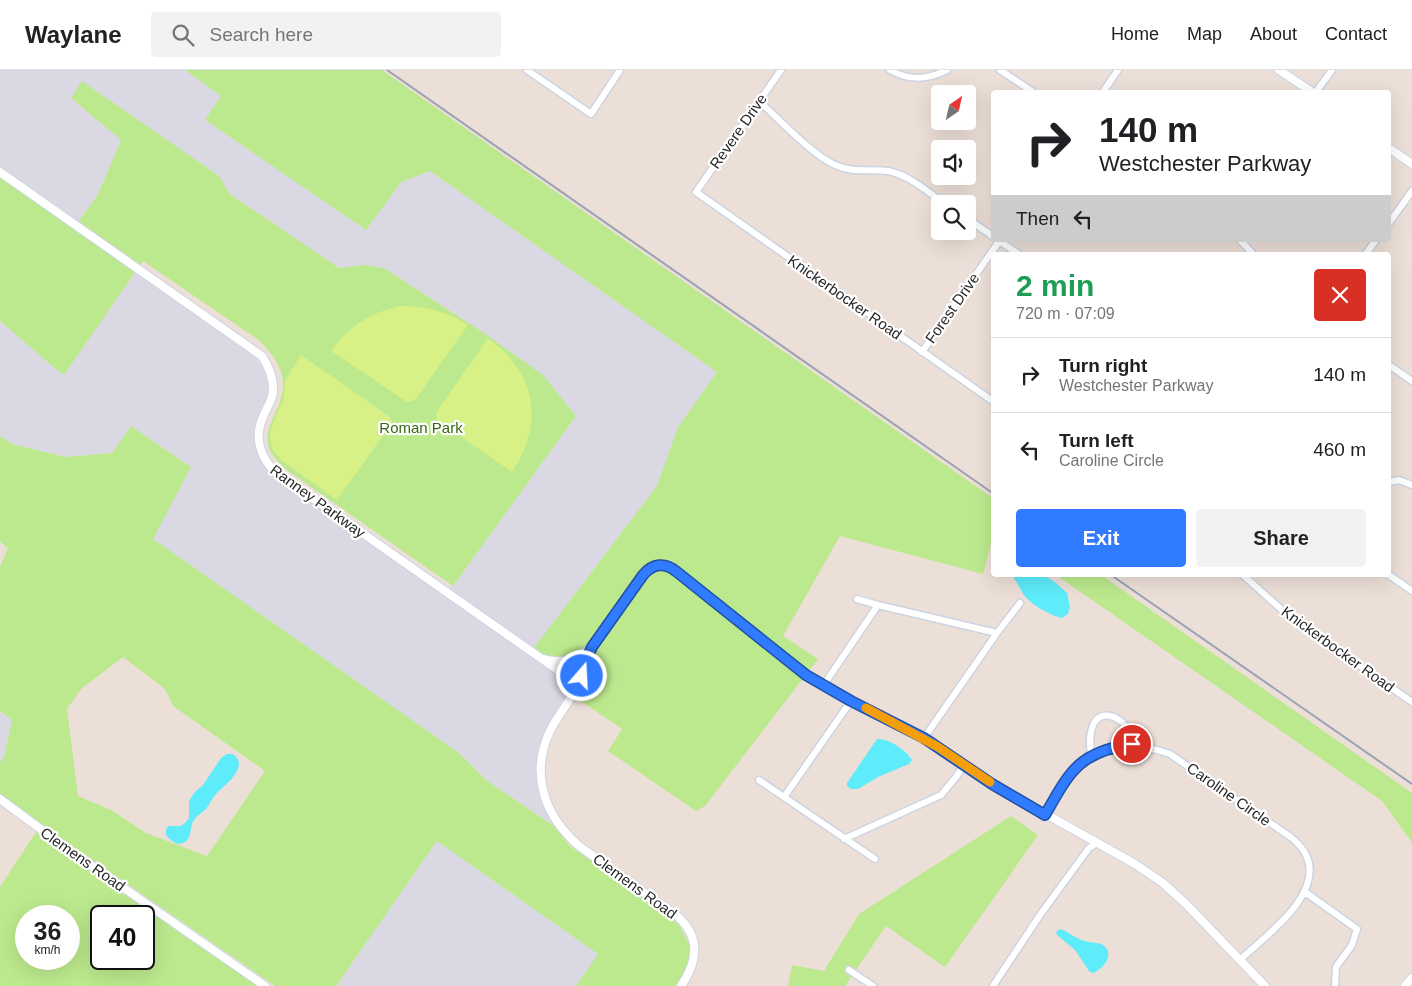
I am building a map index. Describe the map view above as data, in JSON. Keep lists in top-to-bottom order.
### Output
{
  "streets": {
    "street": [
      "Revere Drive",
      "Knickerbocker Road",
      "Forest Drive",
      "Ranney Parkway",
      "Caroline Circle",
      "Clemens Road"
    ]
  },
  "crossings": [
    ["Revere Drive", "Knickerbocker Road"],
    ["Knickerbocker Road", "Forest Drive"],
    ["Ranney Parkway", "Clemens Road"]
  ],
  "parks": ["Roman Park"],
  "north": "top right",
  "page": {
    "header": "Waylane",
    "search": "Search here",
    "nav": [
      "Home",
      "Map",
      "About",
      "Contact"
    ],
    "turn": ["140 m", "Westchester Parkway"],
    "then": "Then",
    "heading": ["2 min", "720 m · 07:09"],
    "list": [
      {
        "name": "Turn right",
        "note": "Westchester Parkway",
        "value": "140 m"
      },
      {
        "name": "Turn left",
        "note": "Caroline Circle",
        "value": "460 m"
      }
    ],
    "buttons": ["Exit", "Share"],
    "speed": "36 km/h",
    "limit": "40"
  }
}
